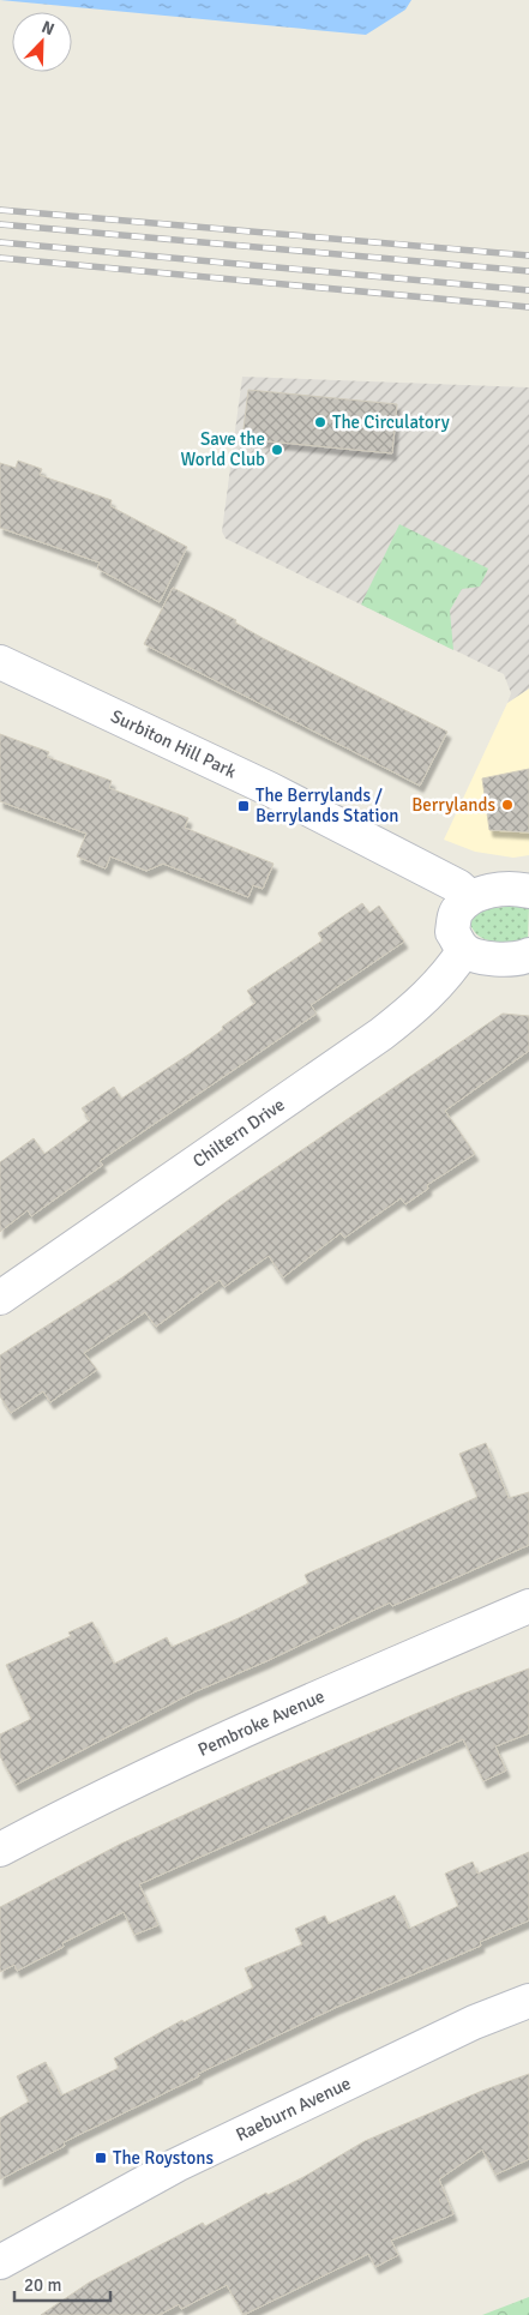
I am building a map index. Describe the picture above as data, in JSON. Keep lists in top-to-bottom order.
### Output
{
  "streets": {
    "street": [
      "Surbiton Hill Park",
      "Chiltern Drive",
      "Pembroke Avenue",
      "Raeburn Avenue"
    ]
  },
  "places": {
    "other": ["The Circulatory", "Save the World Club", "Berrylands"],
    "transit": ["The Berrylands / Berrylands Station", "The Roystons"]
  },
  "scale_bar": "20 m",
  "north": "top right"
}
